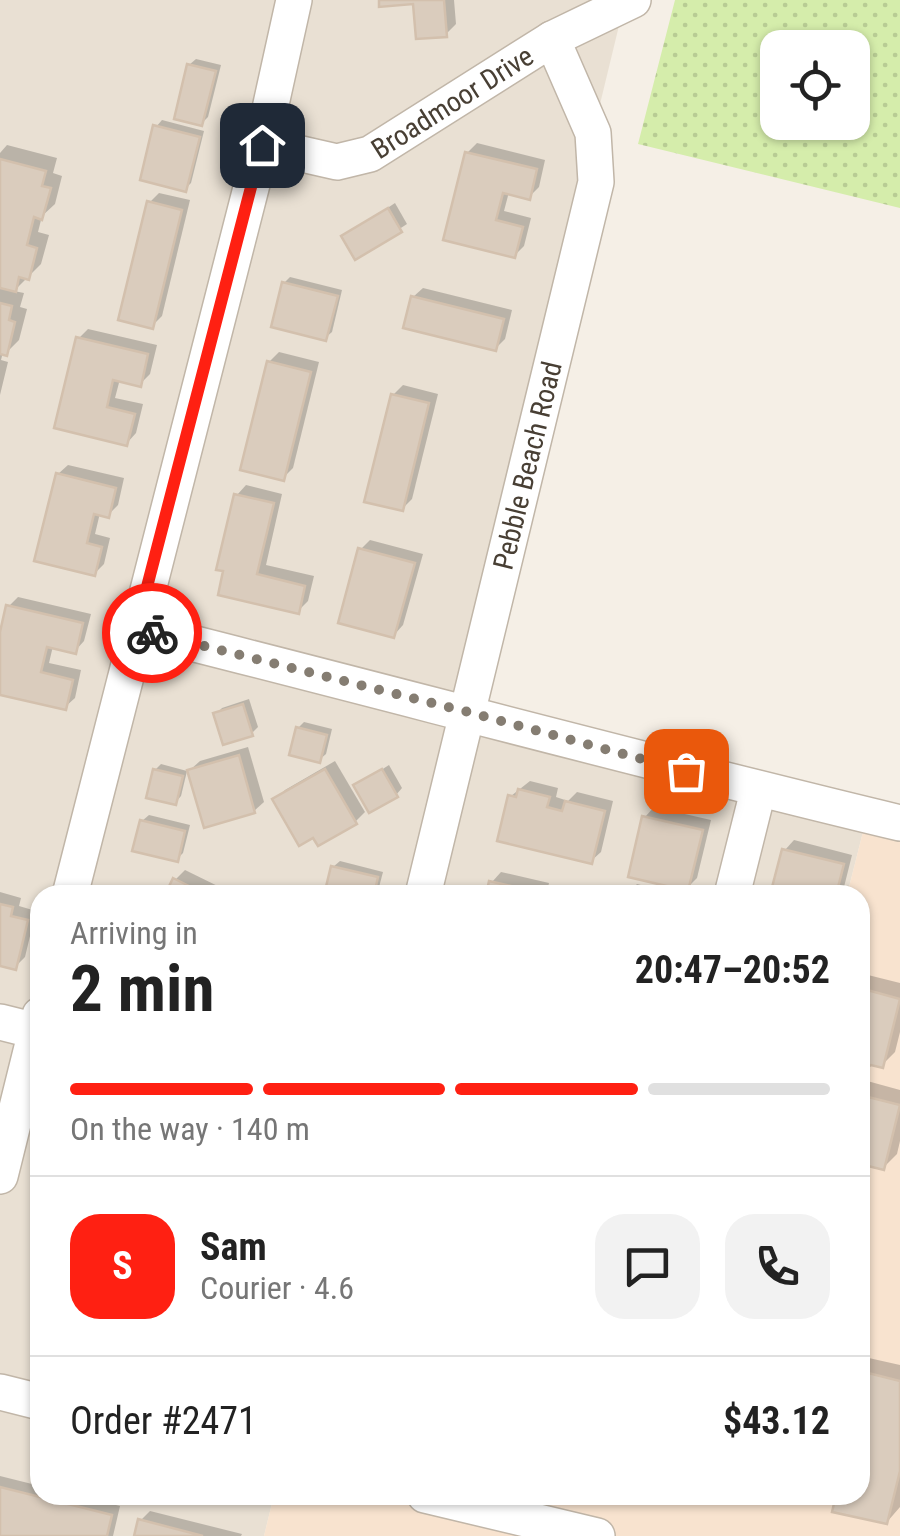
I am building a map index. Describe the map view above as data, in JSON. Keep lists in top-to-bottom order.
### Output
{
  "streets": {
    "street": ["Broadmoor Drive", "Pebble Beach Road"]
  },
  "crossings": [
    ["Broadmoor Drive", "Pebble Beach Road"]
  ],
  "page": {
    "heading": ["2 min", "Arriving in", "20:47–20:52"],
    "panel": [
      "Sam",
      "Courier · 4.6",
      "Order #2471",
      "$43.12"
    ],
    "bar": "On the way · 140 m",
    "round": "S"
  }
}
